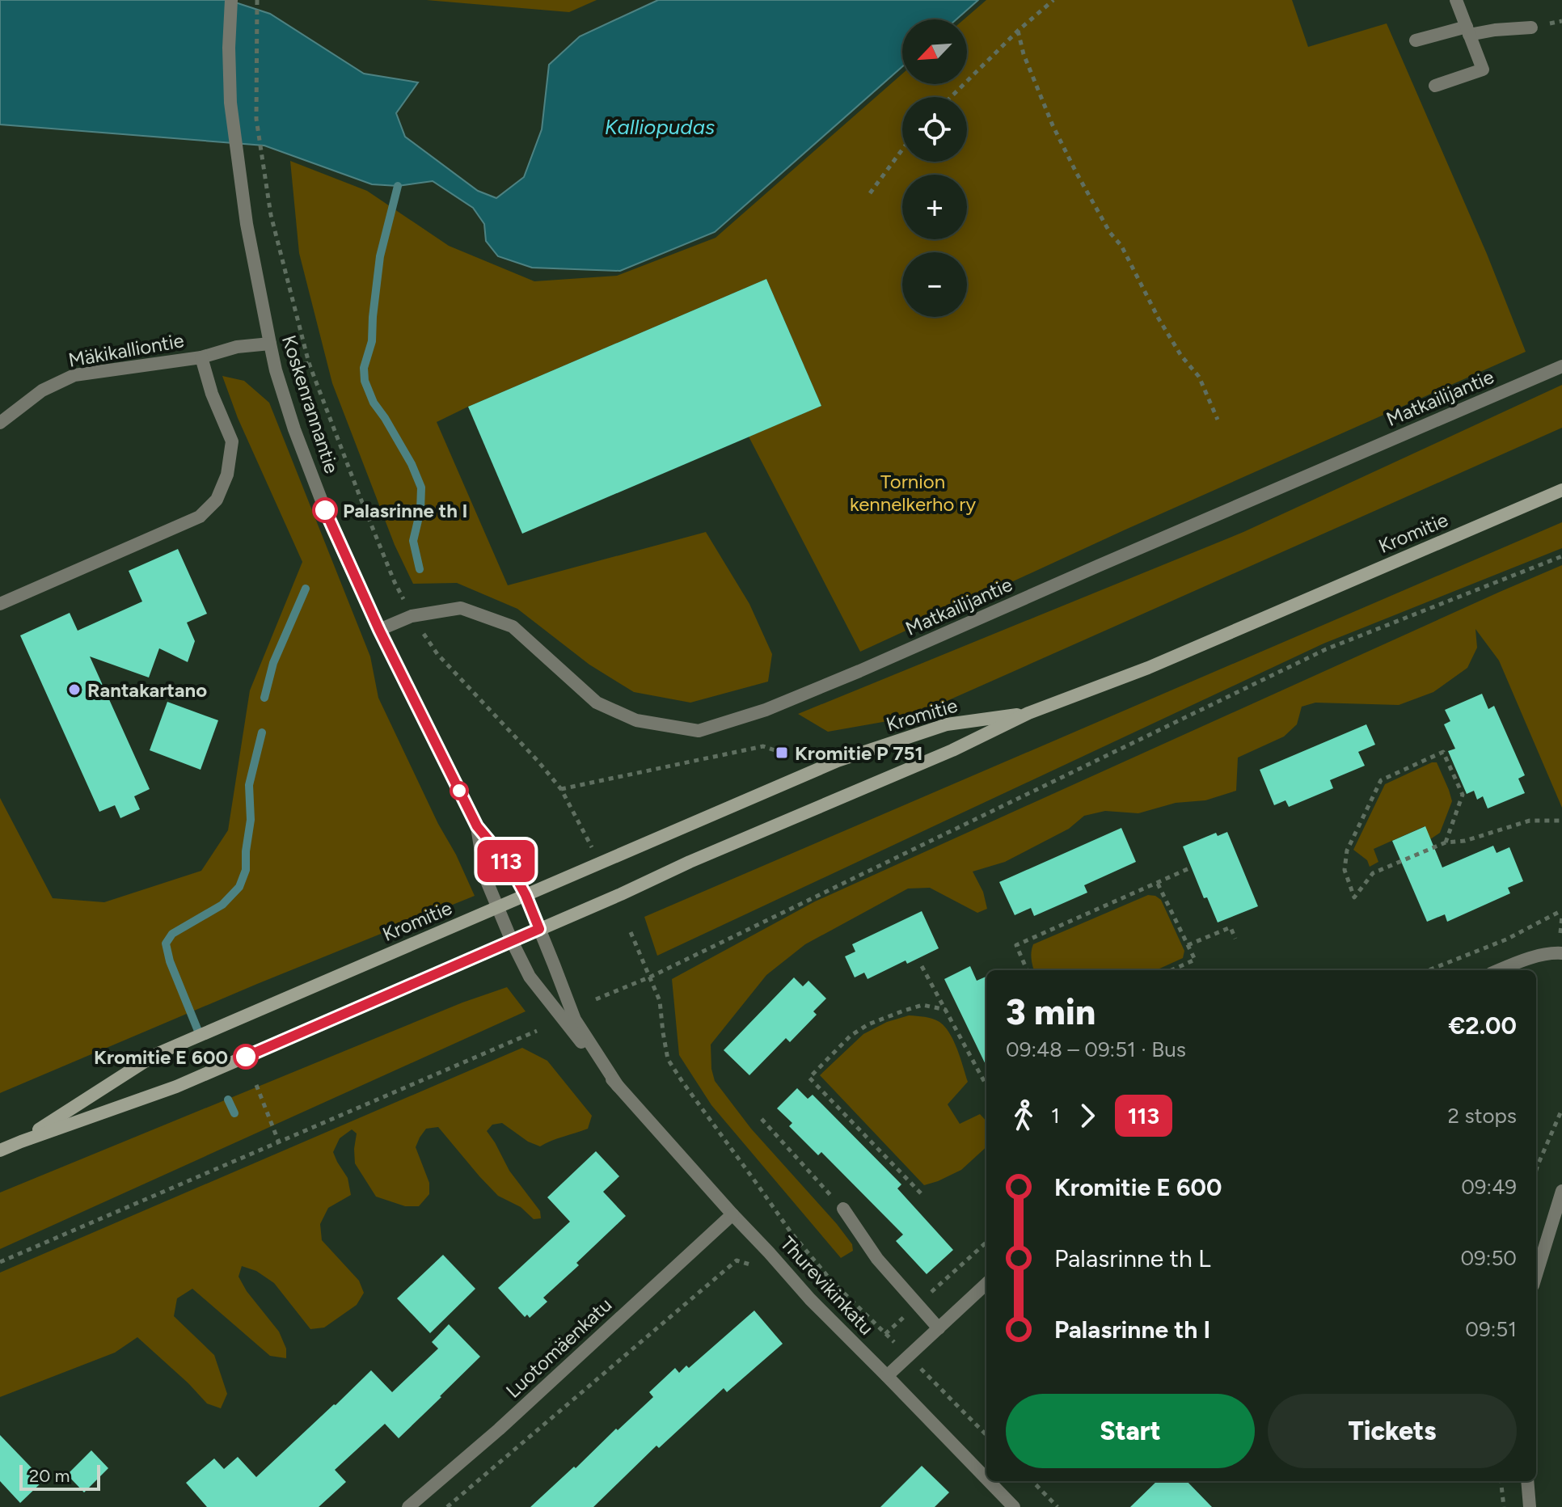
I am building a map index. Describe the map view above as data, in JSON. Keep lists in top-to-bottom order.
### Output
{
  "streets": {
    "main road": ["Kromitie"],
    "street": [
      "Mäkikalliontie",
      "Matkailijantie",
      "Koskenrannantie",
      "Thurevikinkatu",
      "Luotomäenkatu"
    ]
  },
  "crossings": [
    ["Mäkikalliontie", "Koskenrannantie"],
    ["Matkailijantie", "Koskenrannantie"],
    ["Koskenrannantie", "Kromitie"],
    ["Koskenrannantie", "Thurevikinkatu"],
    ["Kromitie", "Thurevikinkatu"],
    ["Thurevikinkatu", "Luotomäenkatu"]
  ],
  "water": ["Kalliopudas"],
  "parks": ["Tornion kennelkerho ry"],
  "places": {
    "other": ["Palasrinne th I", "Rantakartano", "Kromitie E 600"],
    "transit": ["Kromitie P 751"]
  },
  "lines": ["bus line 113"],
  "scale_bar": "20 m",
  "north": "bottom left",
  "page": {
    "on_map": "113",
    "map_buttons": ["+", "−"],
    "heading": ["3 min", "09:48 – 09:51 · Bus", "€2.00"],
    "legs": ["1", "113", "2 stops"],
    "list": [
      {
        "name": "Kromitie E 600",
        "value": "09:49"
      },
      {
        "name": "Palasrinne th L",
        "value": "09:50"
      },
      {
        "name": "Palasrinne th I",
        "value": "09:51"
      }
    ],
    "buttons": ["Start", "Tickets"],
    "scale": "20 m"
  }
}
